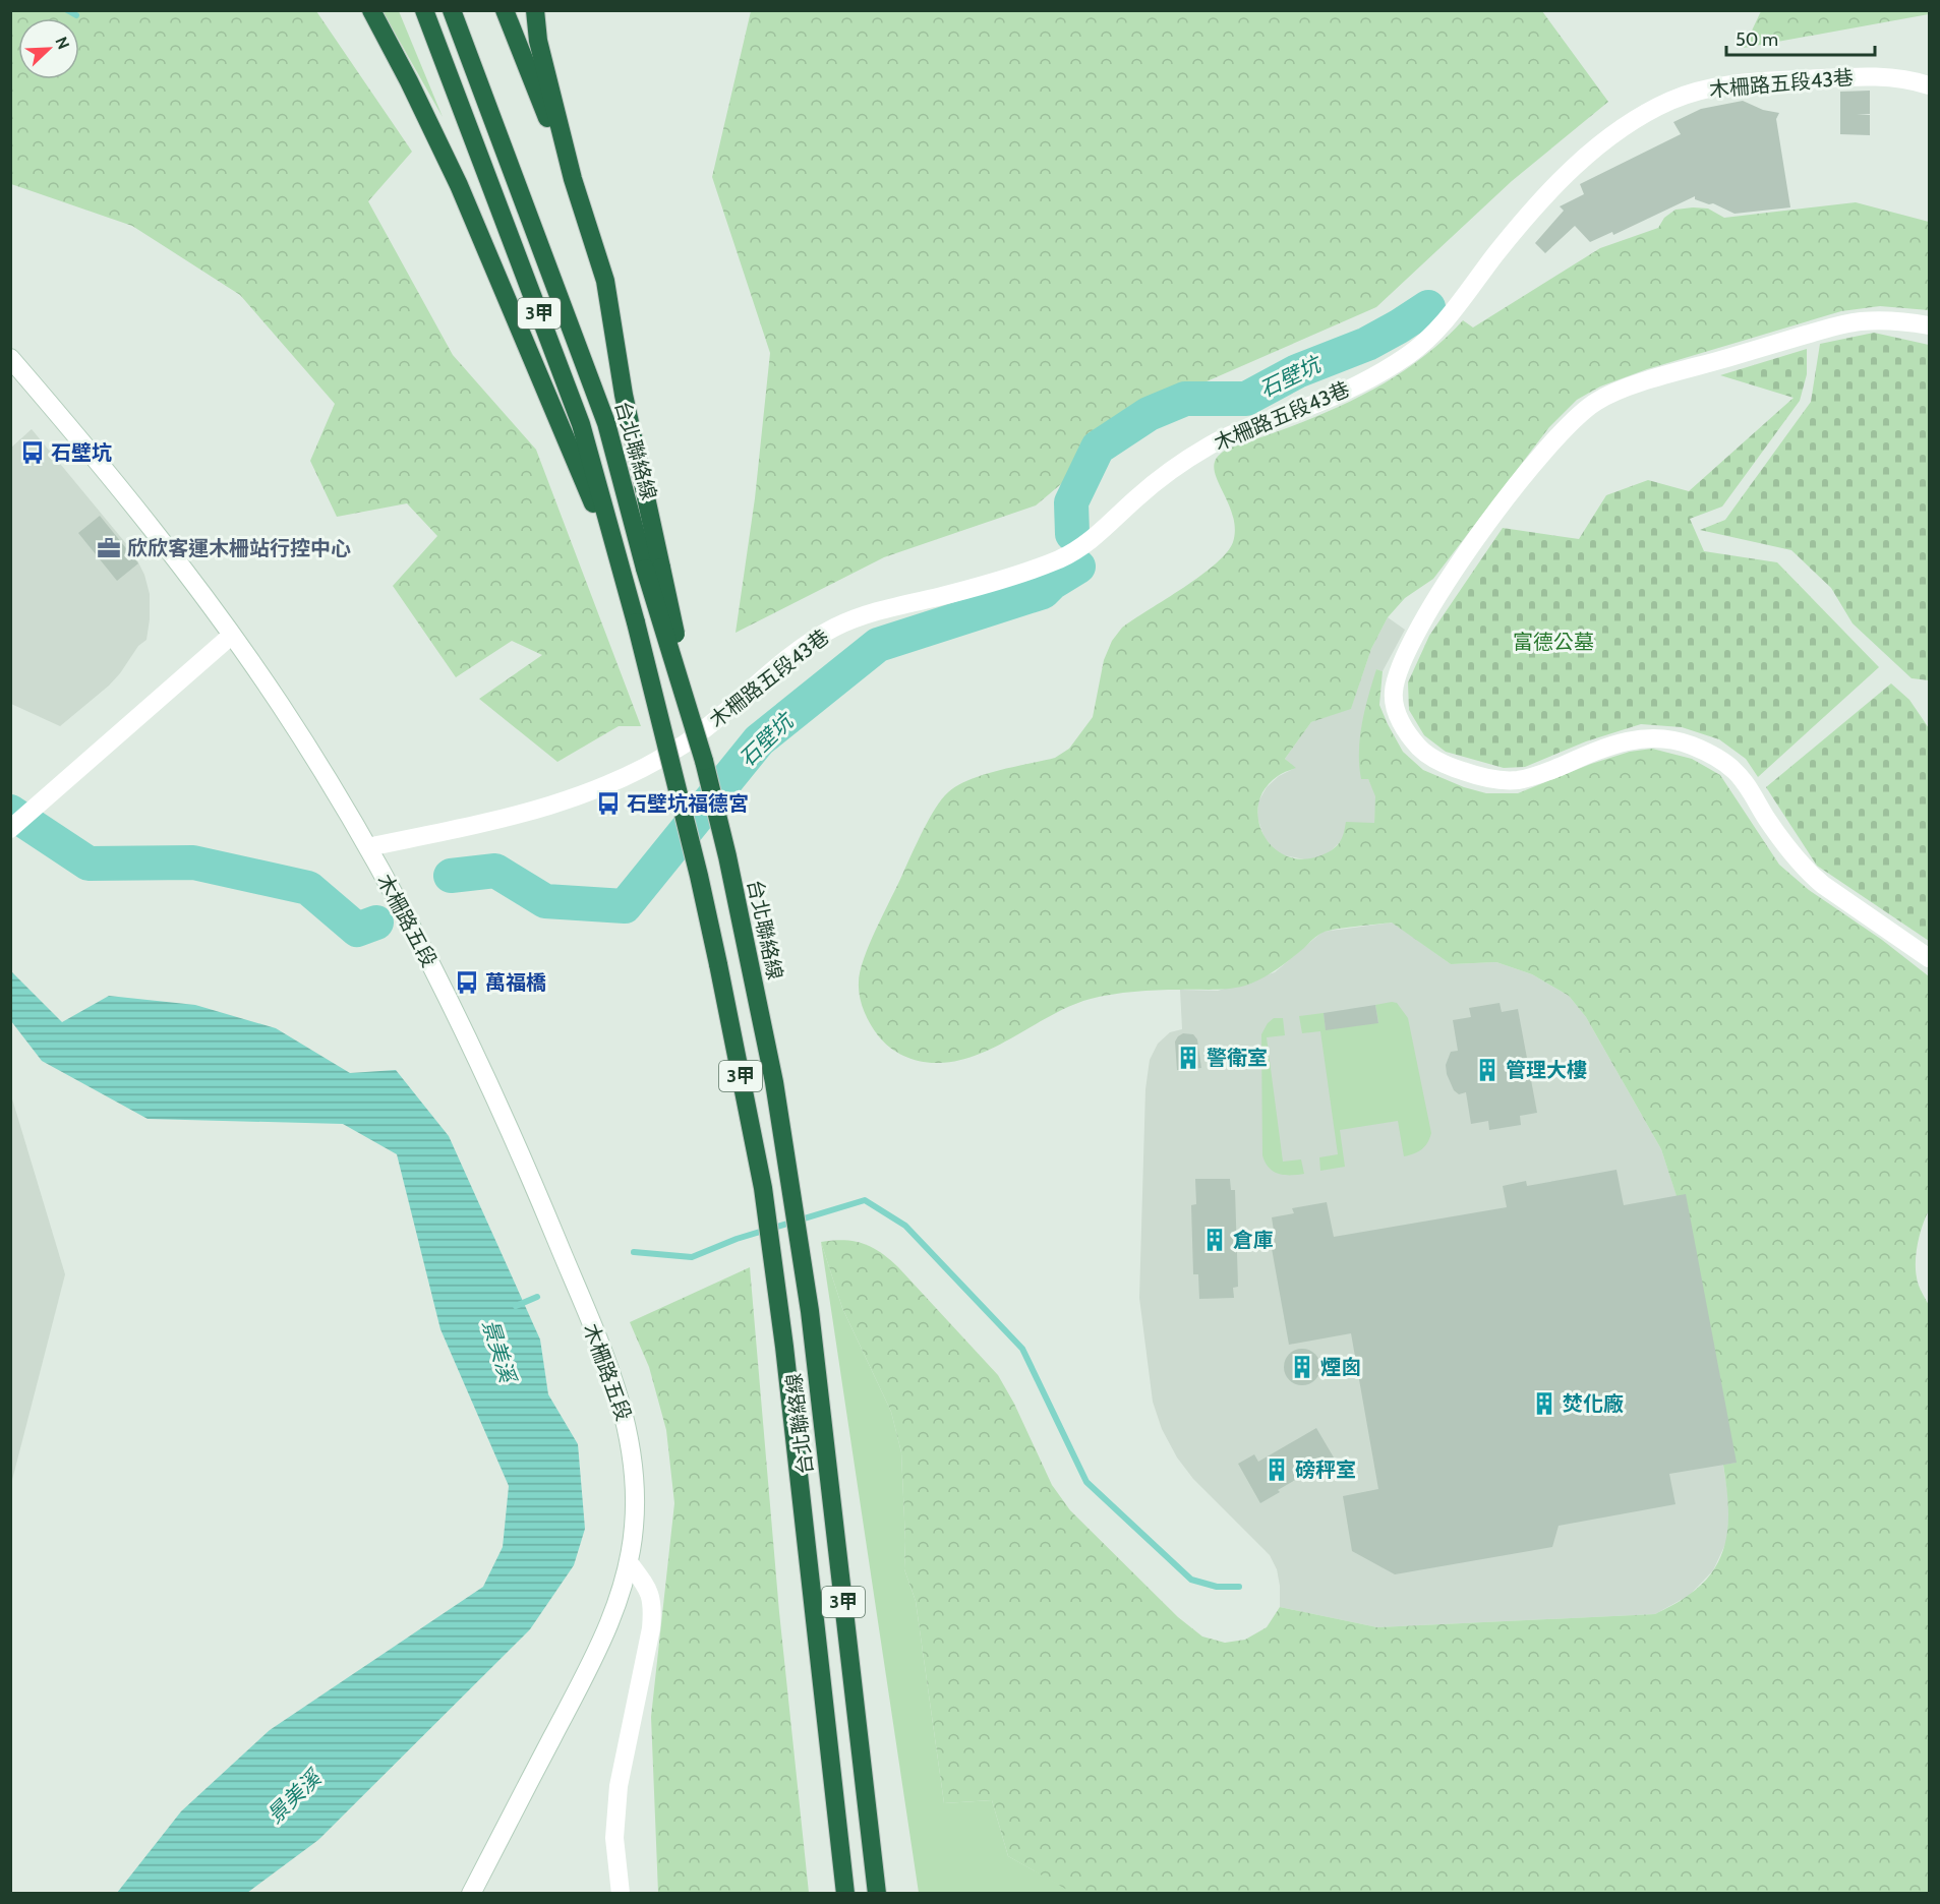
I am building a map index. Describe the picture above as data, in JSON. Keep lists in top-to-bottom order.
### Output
{
  "streets": {
    "highway": ["3甲", "台北聯絡線"],
    "street": ["木柵路五段43巷", "木柵路五段"]
  },
  "crossings": [
    ["木柵路五段43巷", "木柵路五段"]
  ],
  "water": ["石壁坑", "景美溪"],
  "parks": ["富德公墓"],
  "places": {
    "bus stop": ["石壁坑", "石壁坑福德宮", "萬福橋"],
    "office": ["欣欣客運木柵站行控中心"],
    "building": [
      "警衛室",
      "管理大樓",
      "倉庫",
      "煙囪",
      "焚化廠",
      "磅秤室"
    ]
  },
  "scale_bar": "50 m",
  "north": "top right"
}
